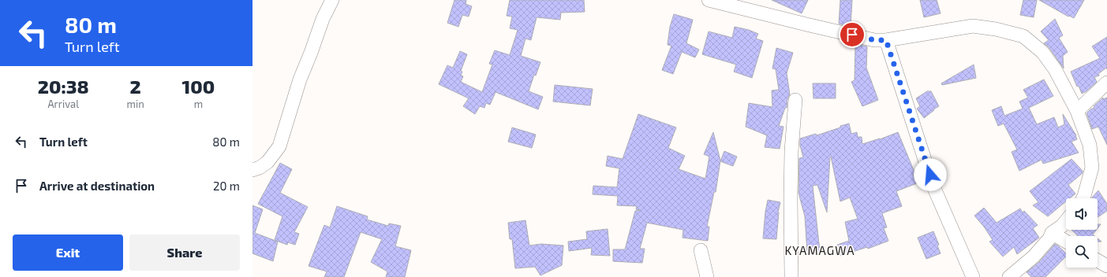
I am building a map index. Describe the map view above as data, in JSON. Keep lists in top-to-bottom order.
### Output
{
  "districts": ["KYAMAGWA"],
  "page": {
    "turn": ["80 m", "Turn left"],
    "eta": [
      "20:38",
      "Arrival",
      "2",
      "min",
      "100",
      "m"
    ],
    "list": [
      {
        "name": "Turn left",
        "value": "80 m"
      },
      {
        "name": "Arrive at destination",
        "value": "20 m"
      }
    ],
    "buttons": ["Exit", "Share"]
  }
}
